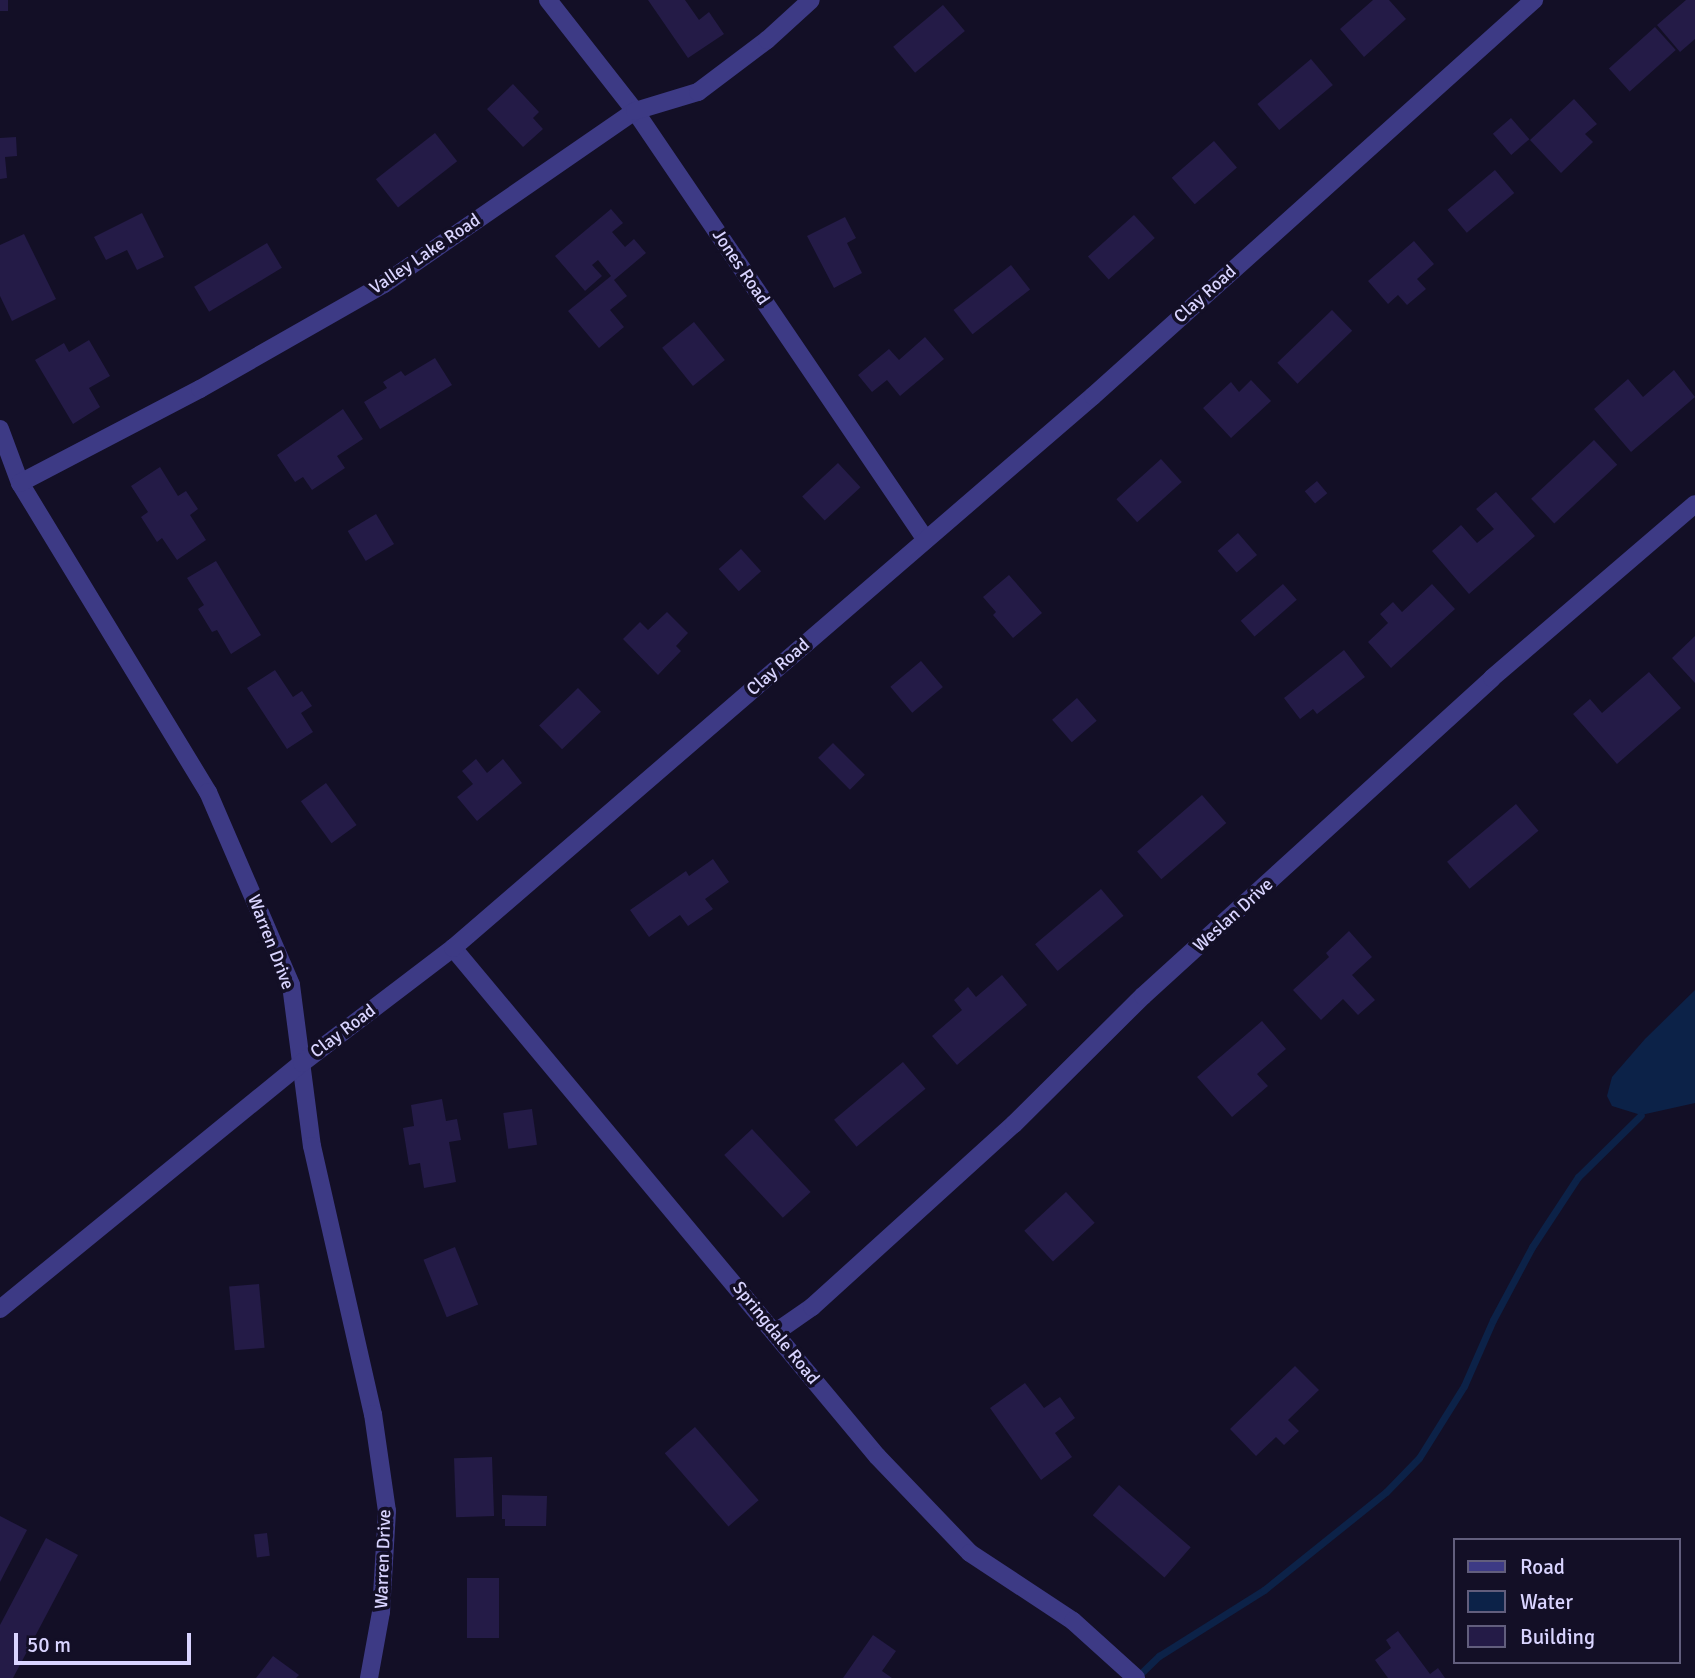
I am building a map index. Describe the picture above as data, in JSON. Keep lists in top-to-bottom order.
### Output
{
  "streets": {
    "street": [
      "Valley Lake Road",
      "Jones Road",
      "Clay Road",
      "Weslan Drive",
      "Warren Drive",
      "Springdale Road"
    ]
  },
  "crossings": [
    ["Valley Lake Road", "Jones Road"],
    ["Valley Lake Road", "Warren Drive"],
    ["Jones Road", "Clay Road"],
    ["Clay Road", "Warren Drive"],
    ["Clay Road", "Springdale Road"],
    ["Weslan Drive", "Springdale Road"]
  ],
  "legend": ["Road", "Water", "Building"],
  "scale_bar": "50 m"
}
